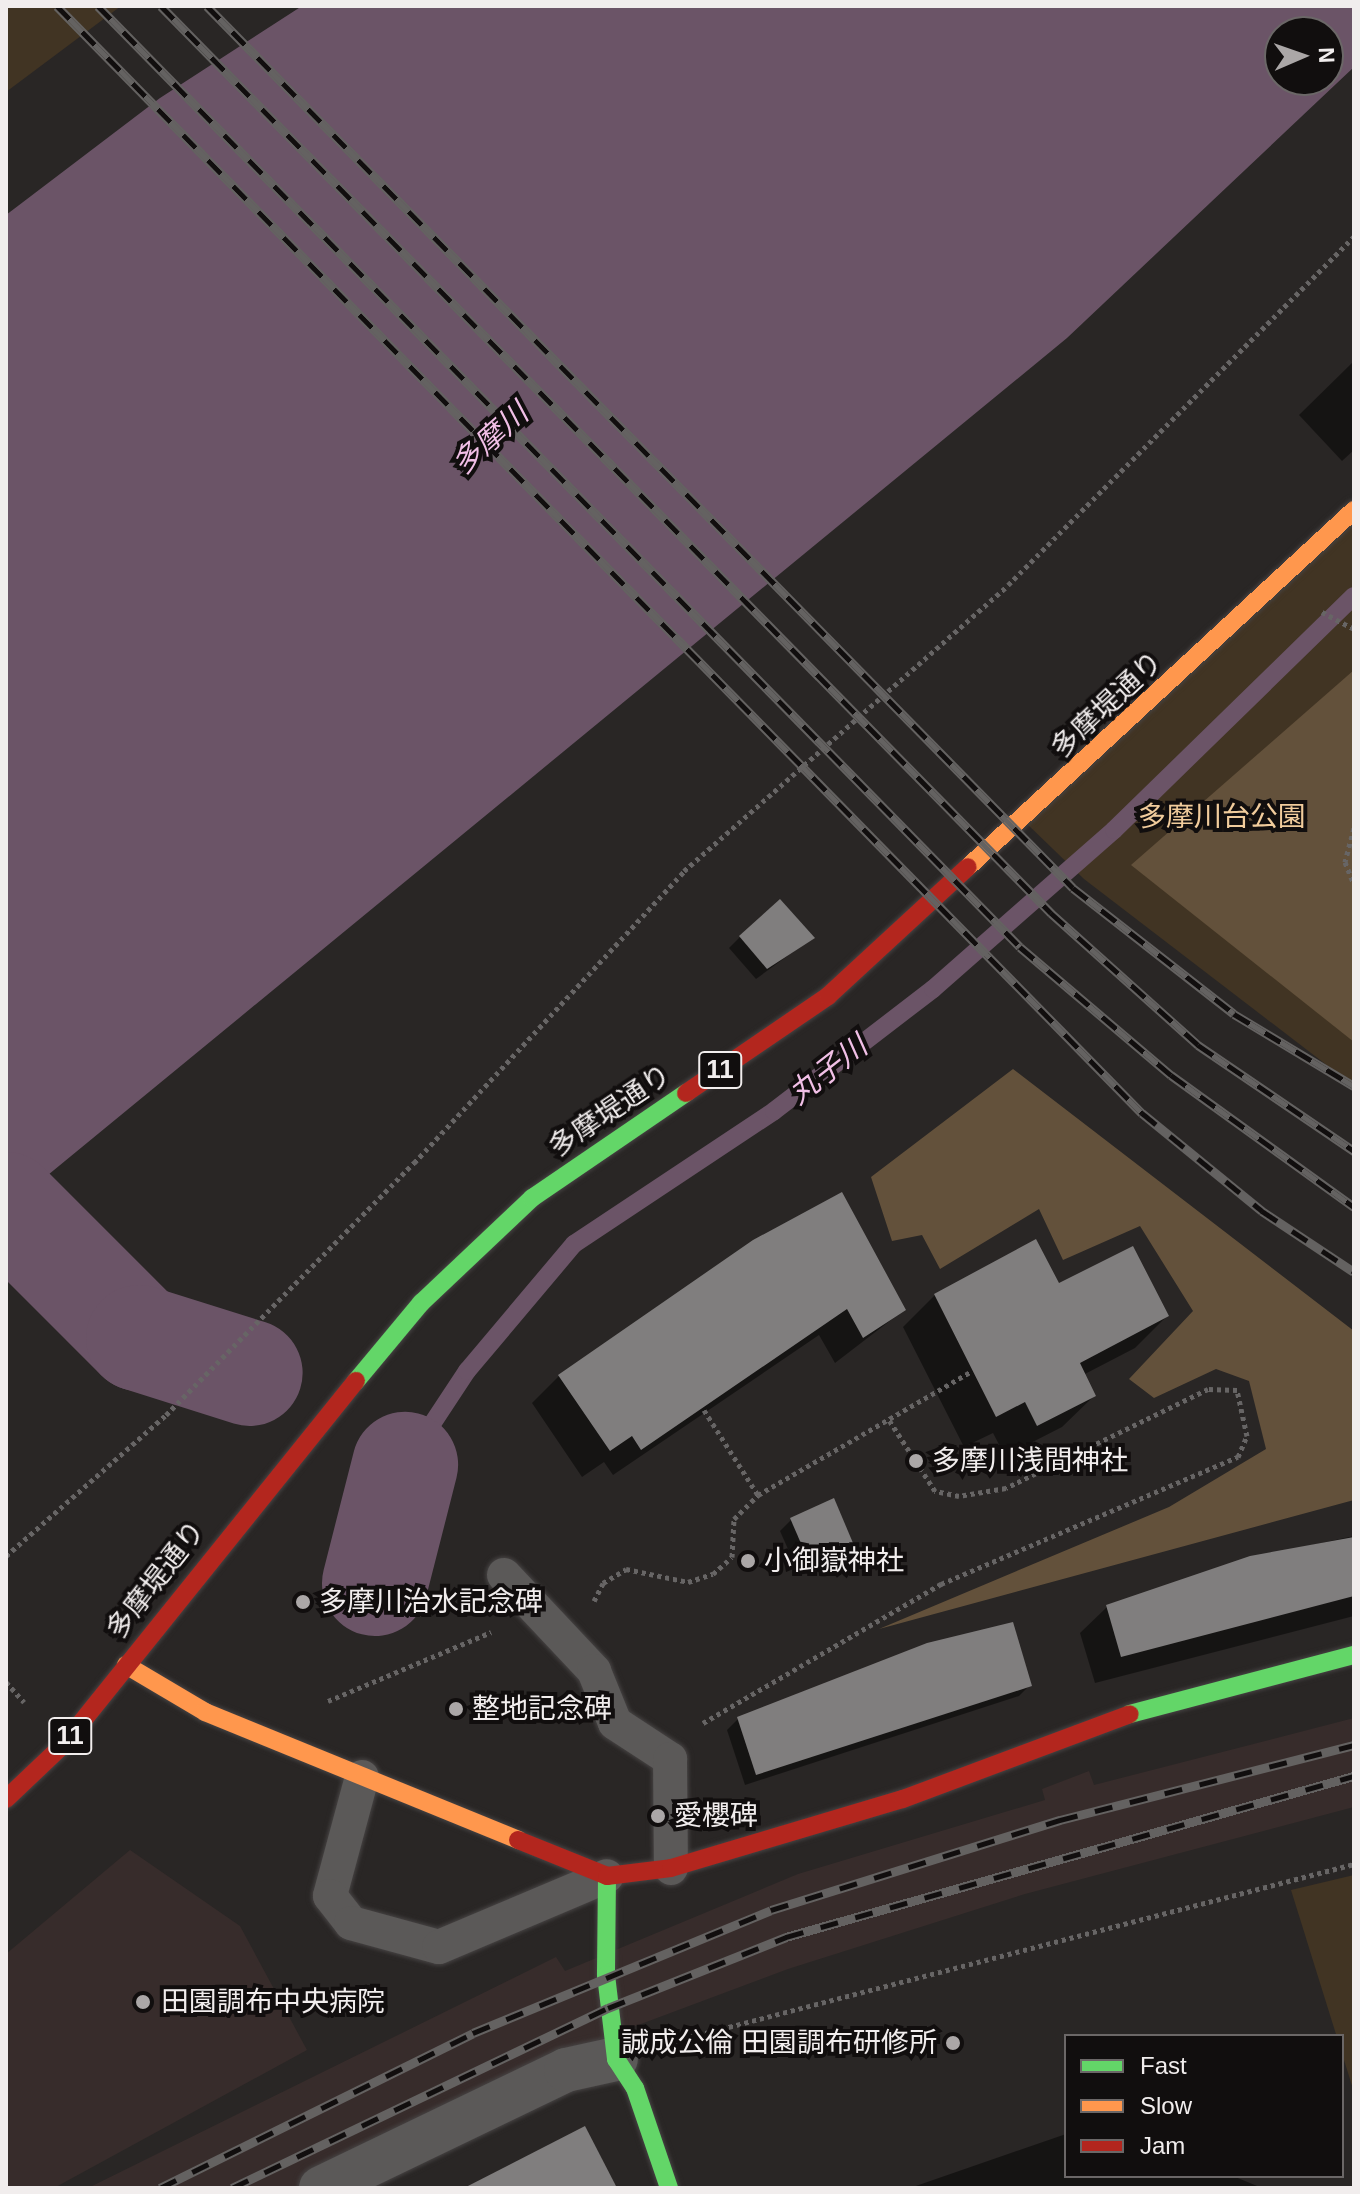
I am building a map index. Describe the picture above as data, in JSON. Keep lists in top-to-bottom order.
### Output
{
  "streets": {
    "main road": ["多摩堤通り", "11"]
  },
  "water": ["多摩川", "丸子川"],
  "parks": ["多摩川台公園"],
  "places": [
    "多摩川浅間神社",
    "小御嶽神社",
    "多摩川治水記念碑",
    "整地記念碑",
    "愛櫻碑",
    "田園調布中央病院",
    "誠成公倫 田園調布研修所"
  ],
  "legend": ["Fast", "Slow", "Jam"],
  "north": "right"
}
